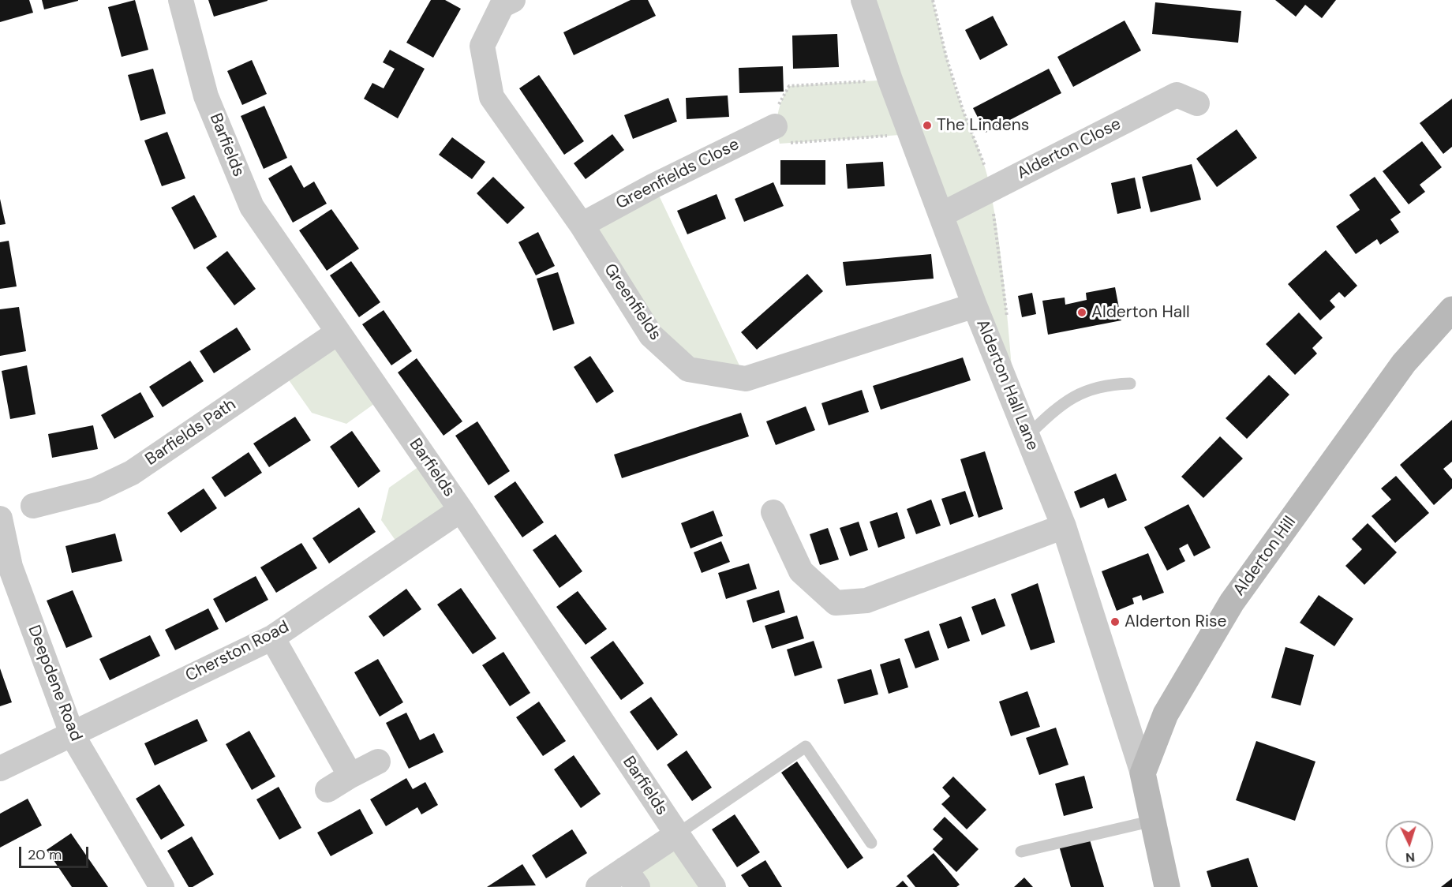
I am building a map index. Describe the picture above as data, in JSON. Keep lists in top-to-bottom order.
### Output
{
  "streets": {
    "street": [
      "Barfields",
      "Alderton Close",
      "Greenfields Close",
      "Greenfields",
      "Alderton Hall Lane",
      "Barfields Path",
      "Alderton Hill",
      "Cherston Road",
      "Deepdene Road"
    ]
  },
  "crossings": [
    ["Barfields", "Barfields Path"],
    ["Barfields", "Cherston Road"],
    ["Alderton Close", "Alderton Hall Lane"],
    ["Greenfields Close", "Greenfields"],
    ["Greenfields", "Alderton Hall Lane"],
    ["Alderton Hall Lane", "Alderton Hill"],
    ["Cherston Road", "Deepdene Road"]
  ],
  "places": ["The Lindens", "Alderton Hall", "Alderton Rise"],
  "scale_bar": "20 m",
  "north": "bottom"
}
